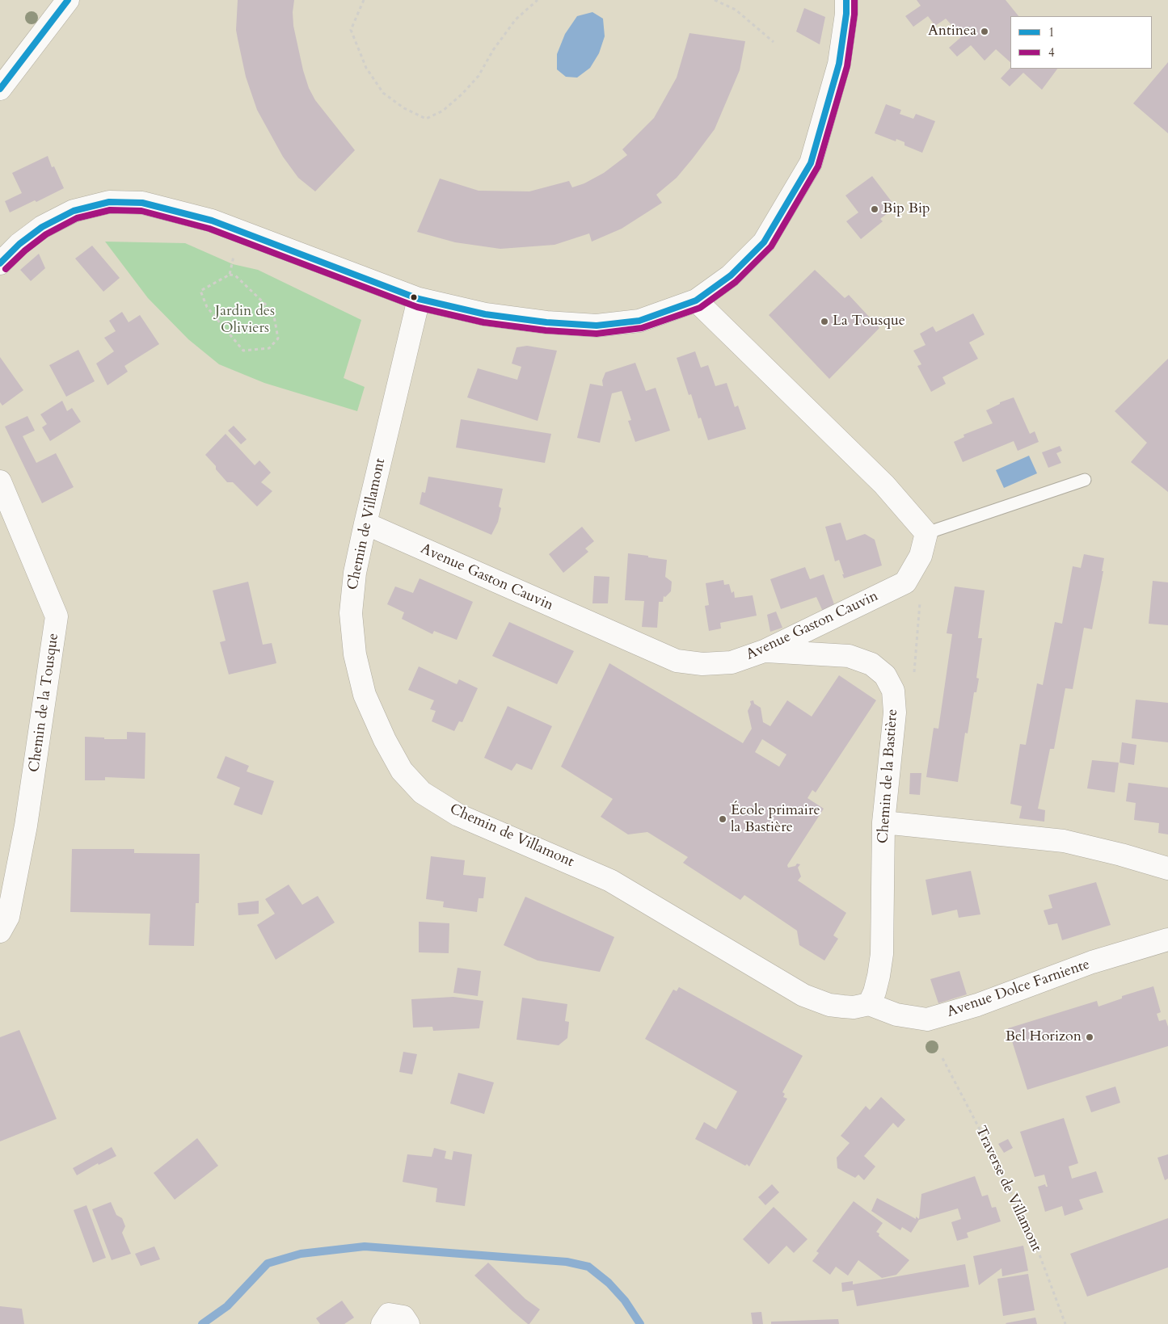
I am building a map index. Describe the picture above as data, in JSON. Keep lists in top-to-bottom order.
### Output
{
  "streets": {
    "street": [
      "Chemin de Villamont",
      "Avenue Gaston Cauvin",
      "Chemin de la Tousque",
      "Chemin de la Bastière",
      "Avenue Dolce Farniente"
    ],
    "path": ["Traverse de Villamont"]
  },
  "crossings": [
    ["Chemin de Villamont", "Avenue Gaston Cauvin"],
    ["Chemin de Villamont", "Chemin de la Bastière"],
    ["Chemin de Villamont", "Avenue Dolce Farniente"],
    ["Avenue Gaston Cauvin", "Chemin de la Bastière"],
    ["Chemin de la Bastière", "Avenue Dolce Farniente"]
  ],
  "parks": ["Jardin des Oliviers"],
  "places": [
    "Antinea",
    "Bip Bip",
    "La Tousque",
    "École primaire la Bastière",
    "Bel Horizon"
  ],
  "lines": ["transit line 1", "transit line 4"],
  "legend": ["1", "4"]
}
